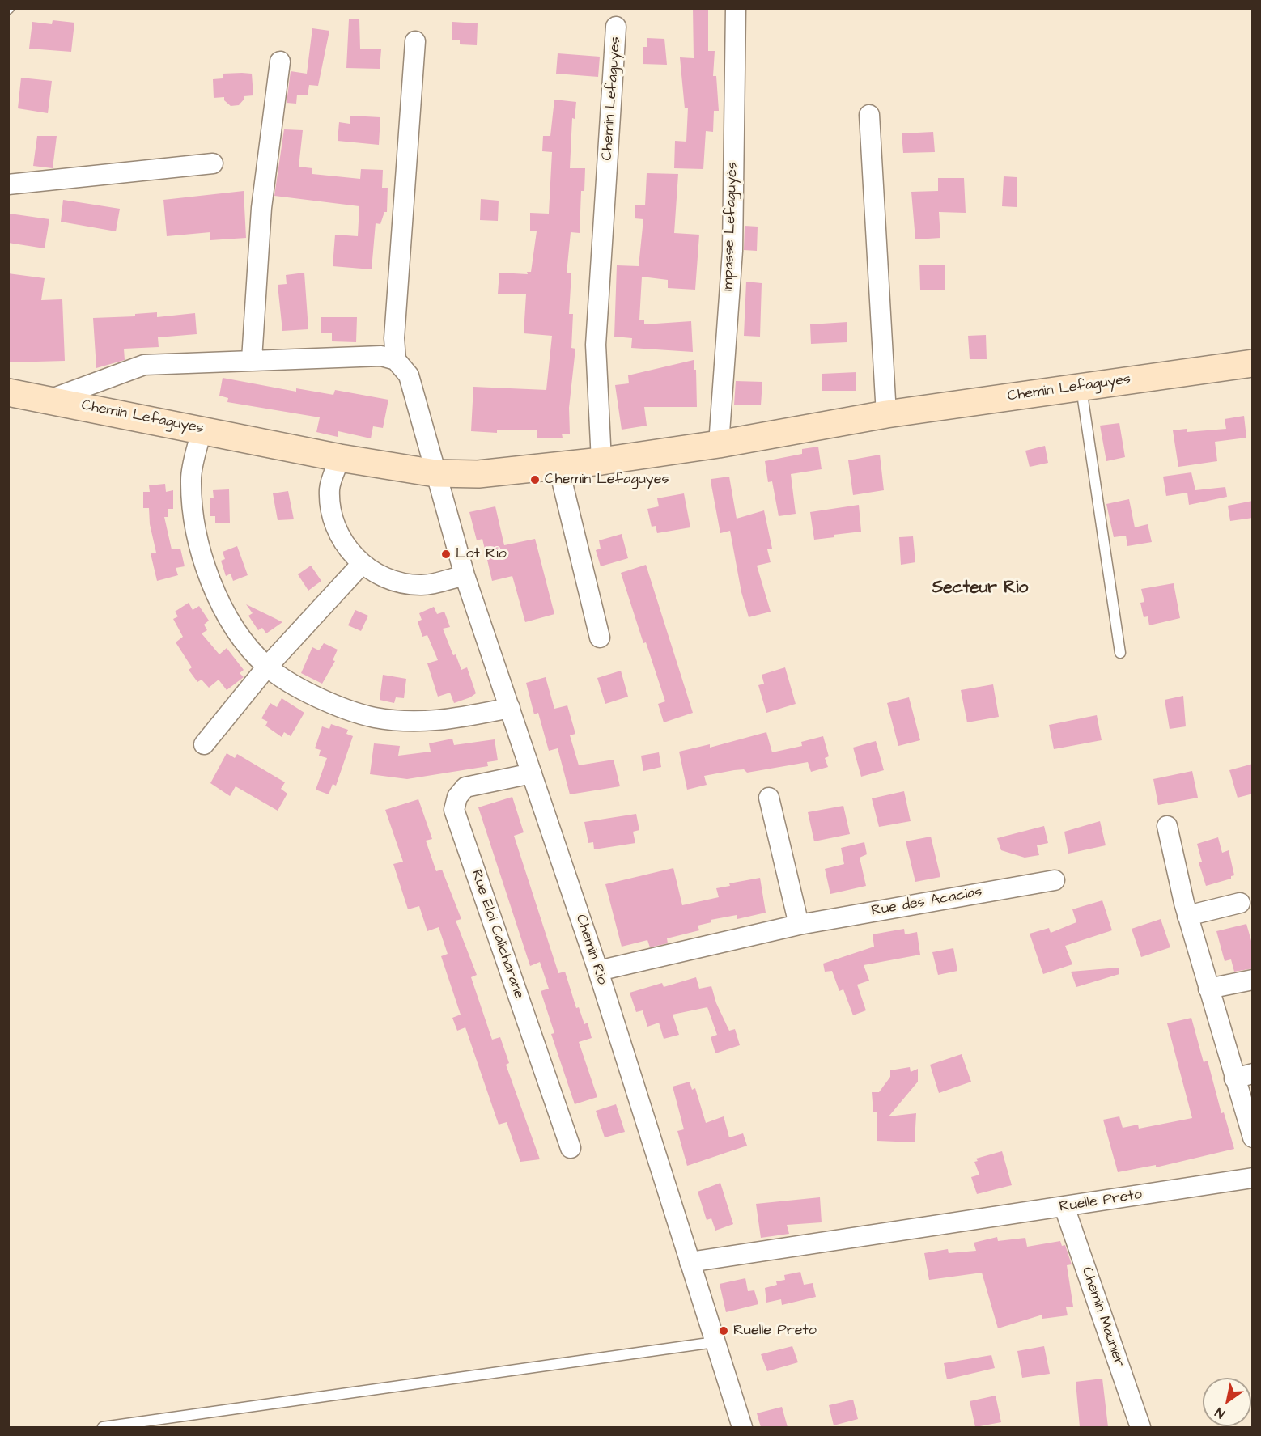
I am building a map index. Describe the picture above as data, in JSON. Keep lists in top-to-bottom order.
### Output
{
  "streets": {
    "main road": ["Chemin Lefaguyes"],
    "street": [
      "Impasse Lefaguyès",
      "Rue des Acacias",
      "Rue Eloi Calicharane",
      "Chemin Rio",
      "Ruelle Preto",
      "Chemin Maunier"
    ]
  },
  "crossings": [
    ["Chemin Lefaguyes", "Impasse Lefaguyès"],
    ["Chemin Lefaguyes", "Chemin Rio"],
    ["Rue des Acacias", "Chemin Rio"],
    ["Rue Eloi Calicharane", "Chemin Rio"],
    ["Chemin Rio", "Ruelle Preto"],
    ["Ruelle Preto", "Chemin Maunier"]
  ],
  "districts": ["Secteur Rio"],
  "places": ["Chemin Lefaguyes", "Lot Rio", "Ruelle Preto"],
  "north": "bottom left"
}
